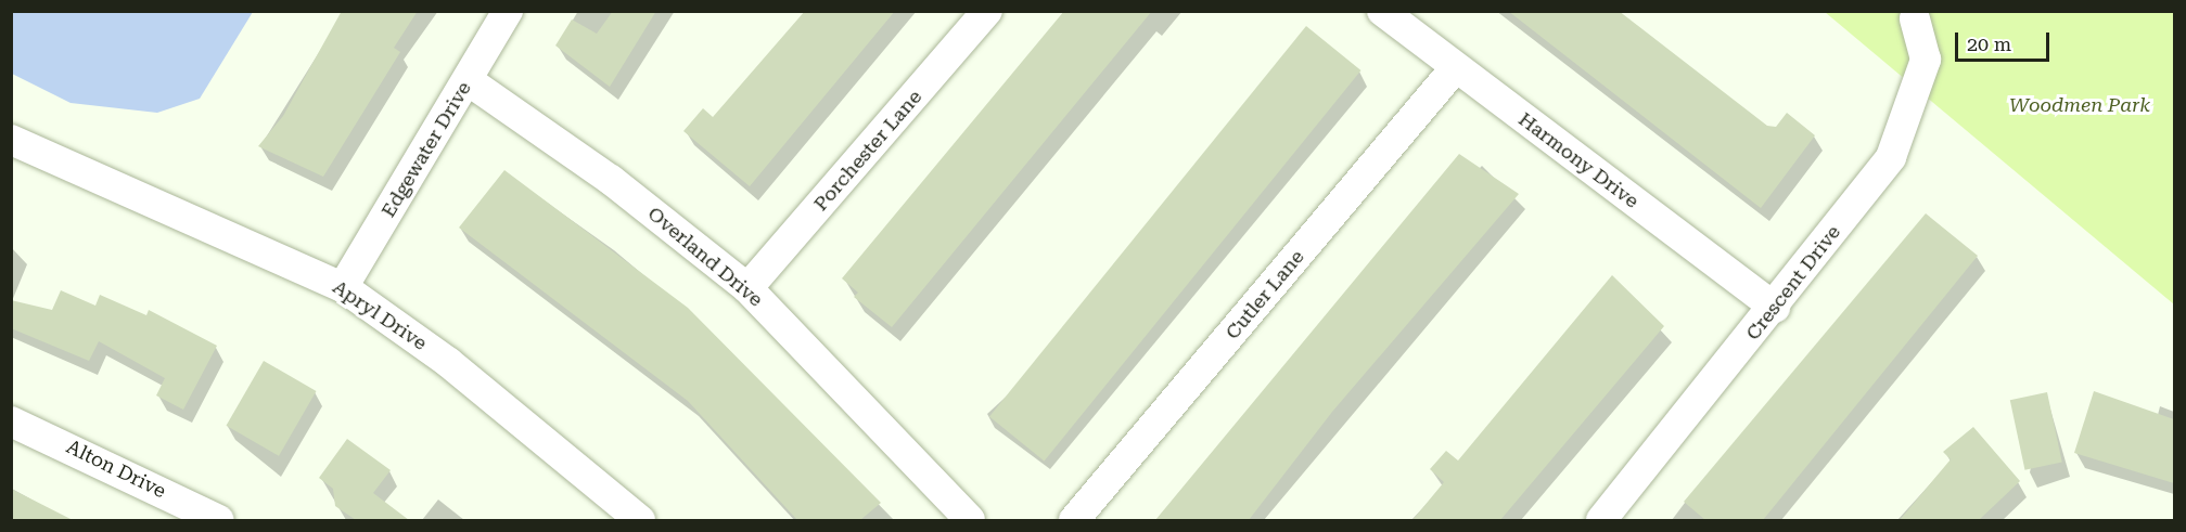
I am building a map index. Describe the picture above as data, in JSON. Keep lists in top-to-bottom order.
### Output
{
  "streets": {
    "street": [
      "Edgewater Drive",
      "Porchester Lane",
      "Harmony Drive",
      "Overland Drive",
      "Crescent Drive",
      "Cutler Lane",
      "Apryl Drive",
      "Alton Drive"
    ]
  },
  "crossings": [
    ["Edgewater Drive", "Overland Drive"],
    ["Edgewater Drive", "Apryl Drive"],
    ["Porchester Lane", "Overland Drive"],
    ["Harmony Drive", "Crescent Drive"],
    ["Harmony Drive", "Cutler Lane"]
  ],
  "parks": ["Woodmen Park"],
  "scale_bar": "20 m"
}
